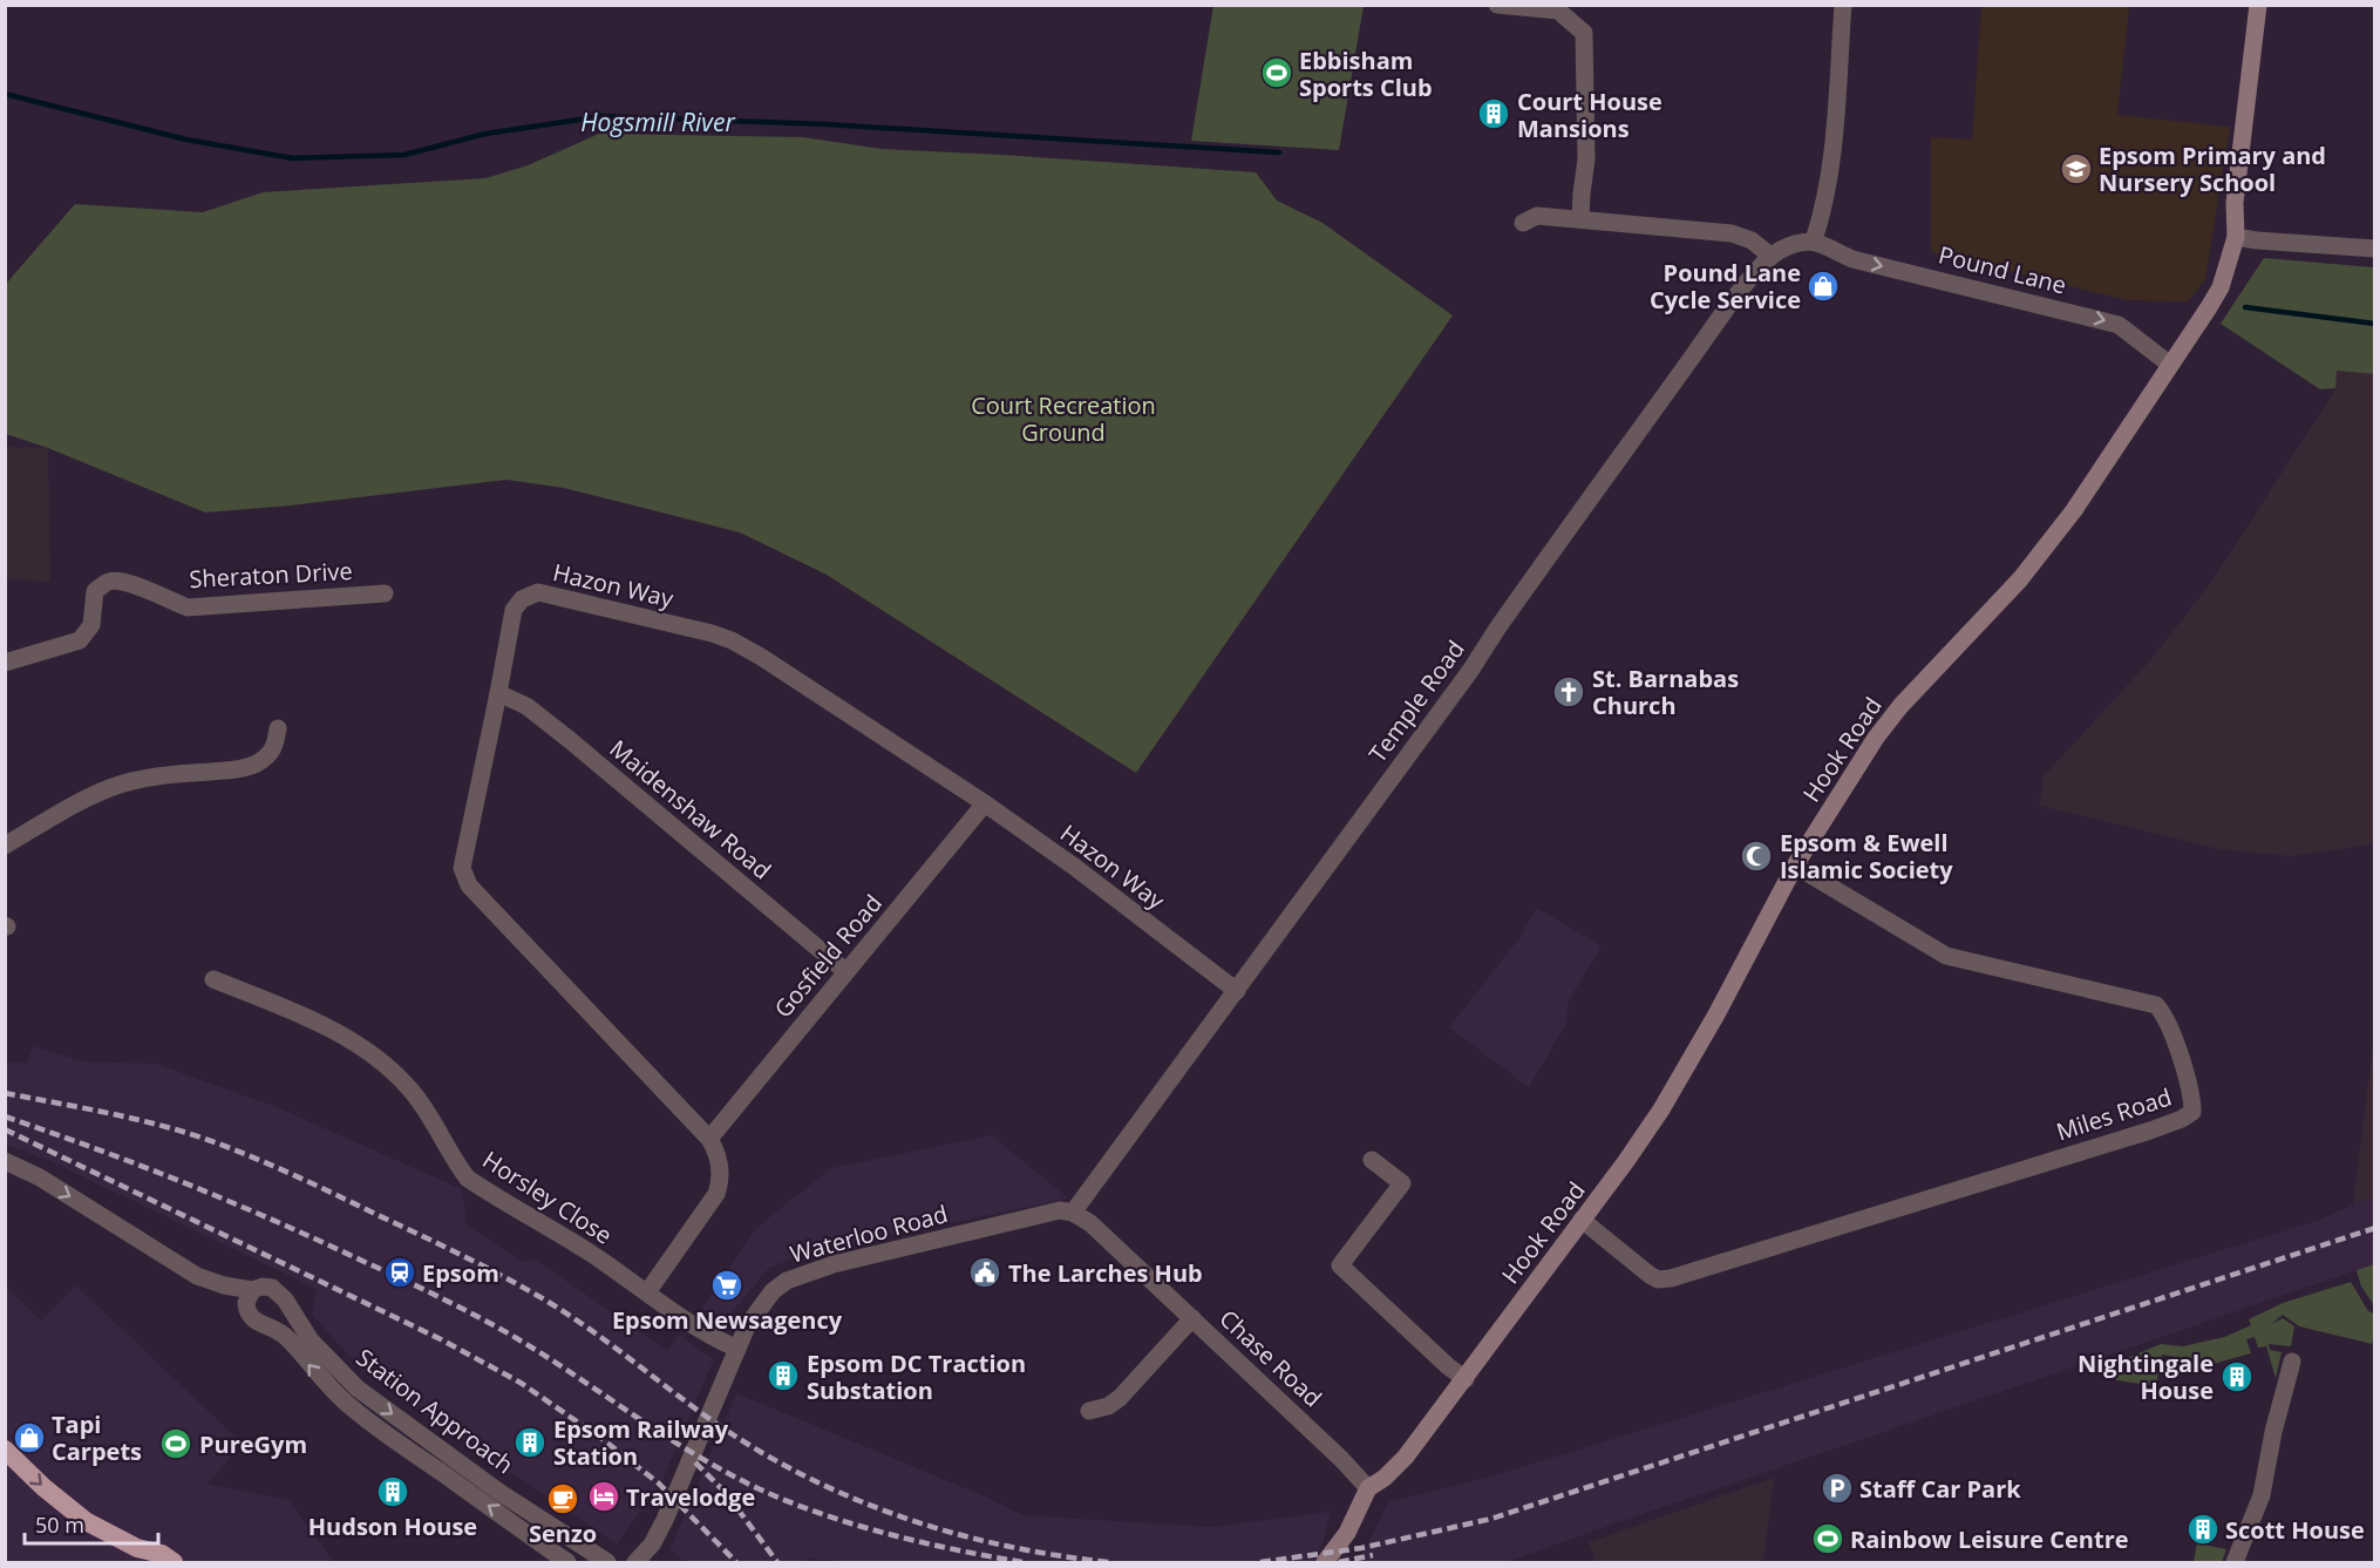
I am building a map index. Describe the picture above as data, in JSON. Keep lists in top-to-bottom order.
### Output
{
  "streets": {
    "main road": ["Hook Road"],
    "street": [
      "Pound Lane",
      "Sheraton Drive",
      "Hazon Way",
      "Temple Road",
      "Maidenshaw Road",
      "Gosfield Road",
      "Miles Road",
      "Horsley Close",
      "Waterloo Road",
      "Chase Road",
      "Station Approach"
    ]
  },
  "crossings": [
    ["Pound Lane", "Temple Road"],
    ["Pound Lane", "Hook Road"],
    ["Hazon Way", "Temple Road"],
    ["Hazon Way", "Maidenshaw Road"],
    ["Hazon Way", "Gosfield Road"],
    ["Hazon Way", "Horsley Close"],
    ["Temple Road", "Waterloo Road"],
    ["Temple Road", "Chase Road"],
    ["Hook Road", "Miles Road"],
    ["Hook Road", "Chase Road"],
    ["Maidenshaw Road", "Gosfield Road"],
    ["Horsley Close", "Waterloo Road"],
    ["Waterloo Road", "Chase Road"]
  ],
  "one_way": ["Pound Lane"],
  "water": ["Hogsmill River"],
  "parks": ["Court Recreation Ground"],
  "places": {
    "sports": ["Ebbisham Sports Club", "PureGym", "Rainbow Leisure Centre"],
    "building": [
      "Court House Mansions",
      "Epsom DC Traction Substation",
      "Nightingale House",
      "Epsom Railway Station",
      "Hudson House",
      "Scott House"
    ],
    "school or university": ["Epsom Primary and Nursery School"],
    "shop": ["Pound Lane Cycle Service", "Tapi Carpets"],
    "church": ["St. Barnabas Church"],
    "mosque": ["Epsom & Ewell Islamic Society"],
    "station": ["Epsom"],
    "public building": ["The Larches Hub"],
    "supermarket": ["Epsom Newsagency"],
    "parking": ["Staff Car Park"],
    "hotel": ["Travelodge"],
    "cafe": ["Senzo"]
  },
  "scale_bar": "50 m"
}
